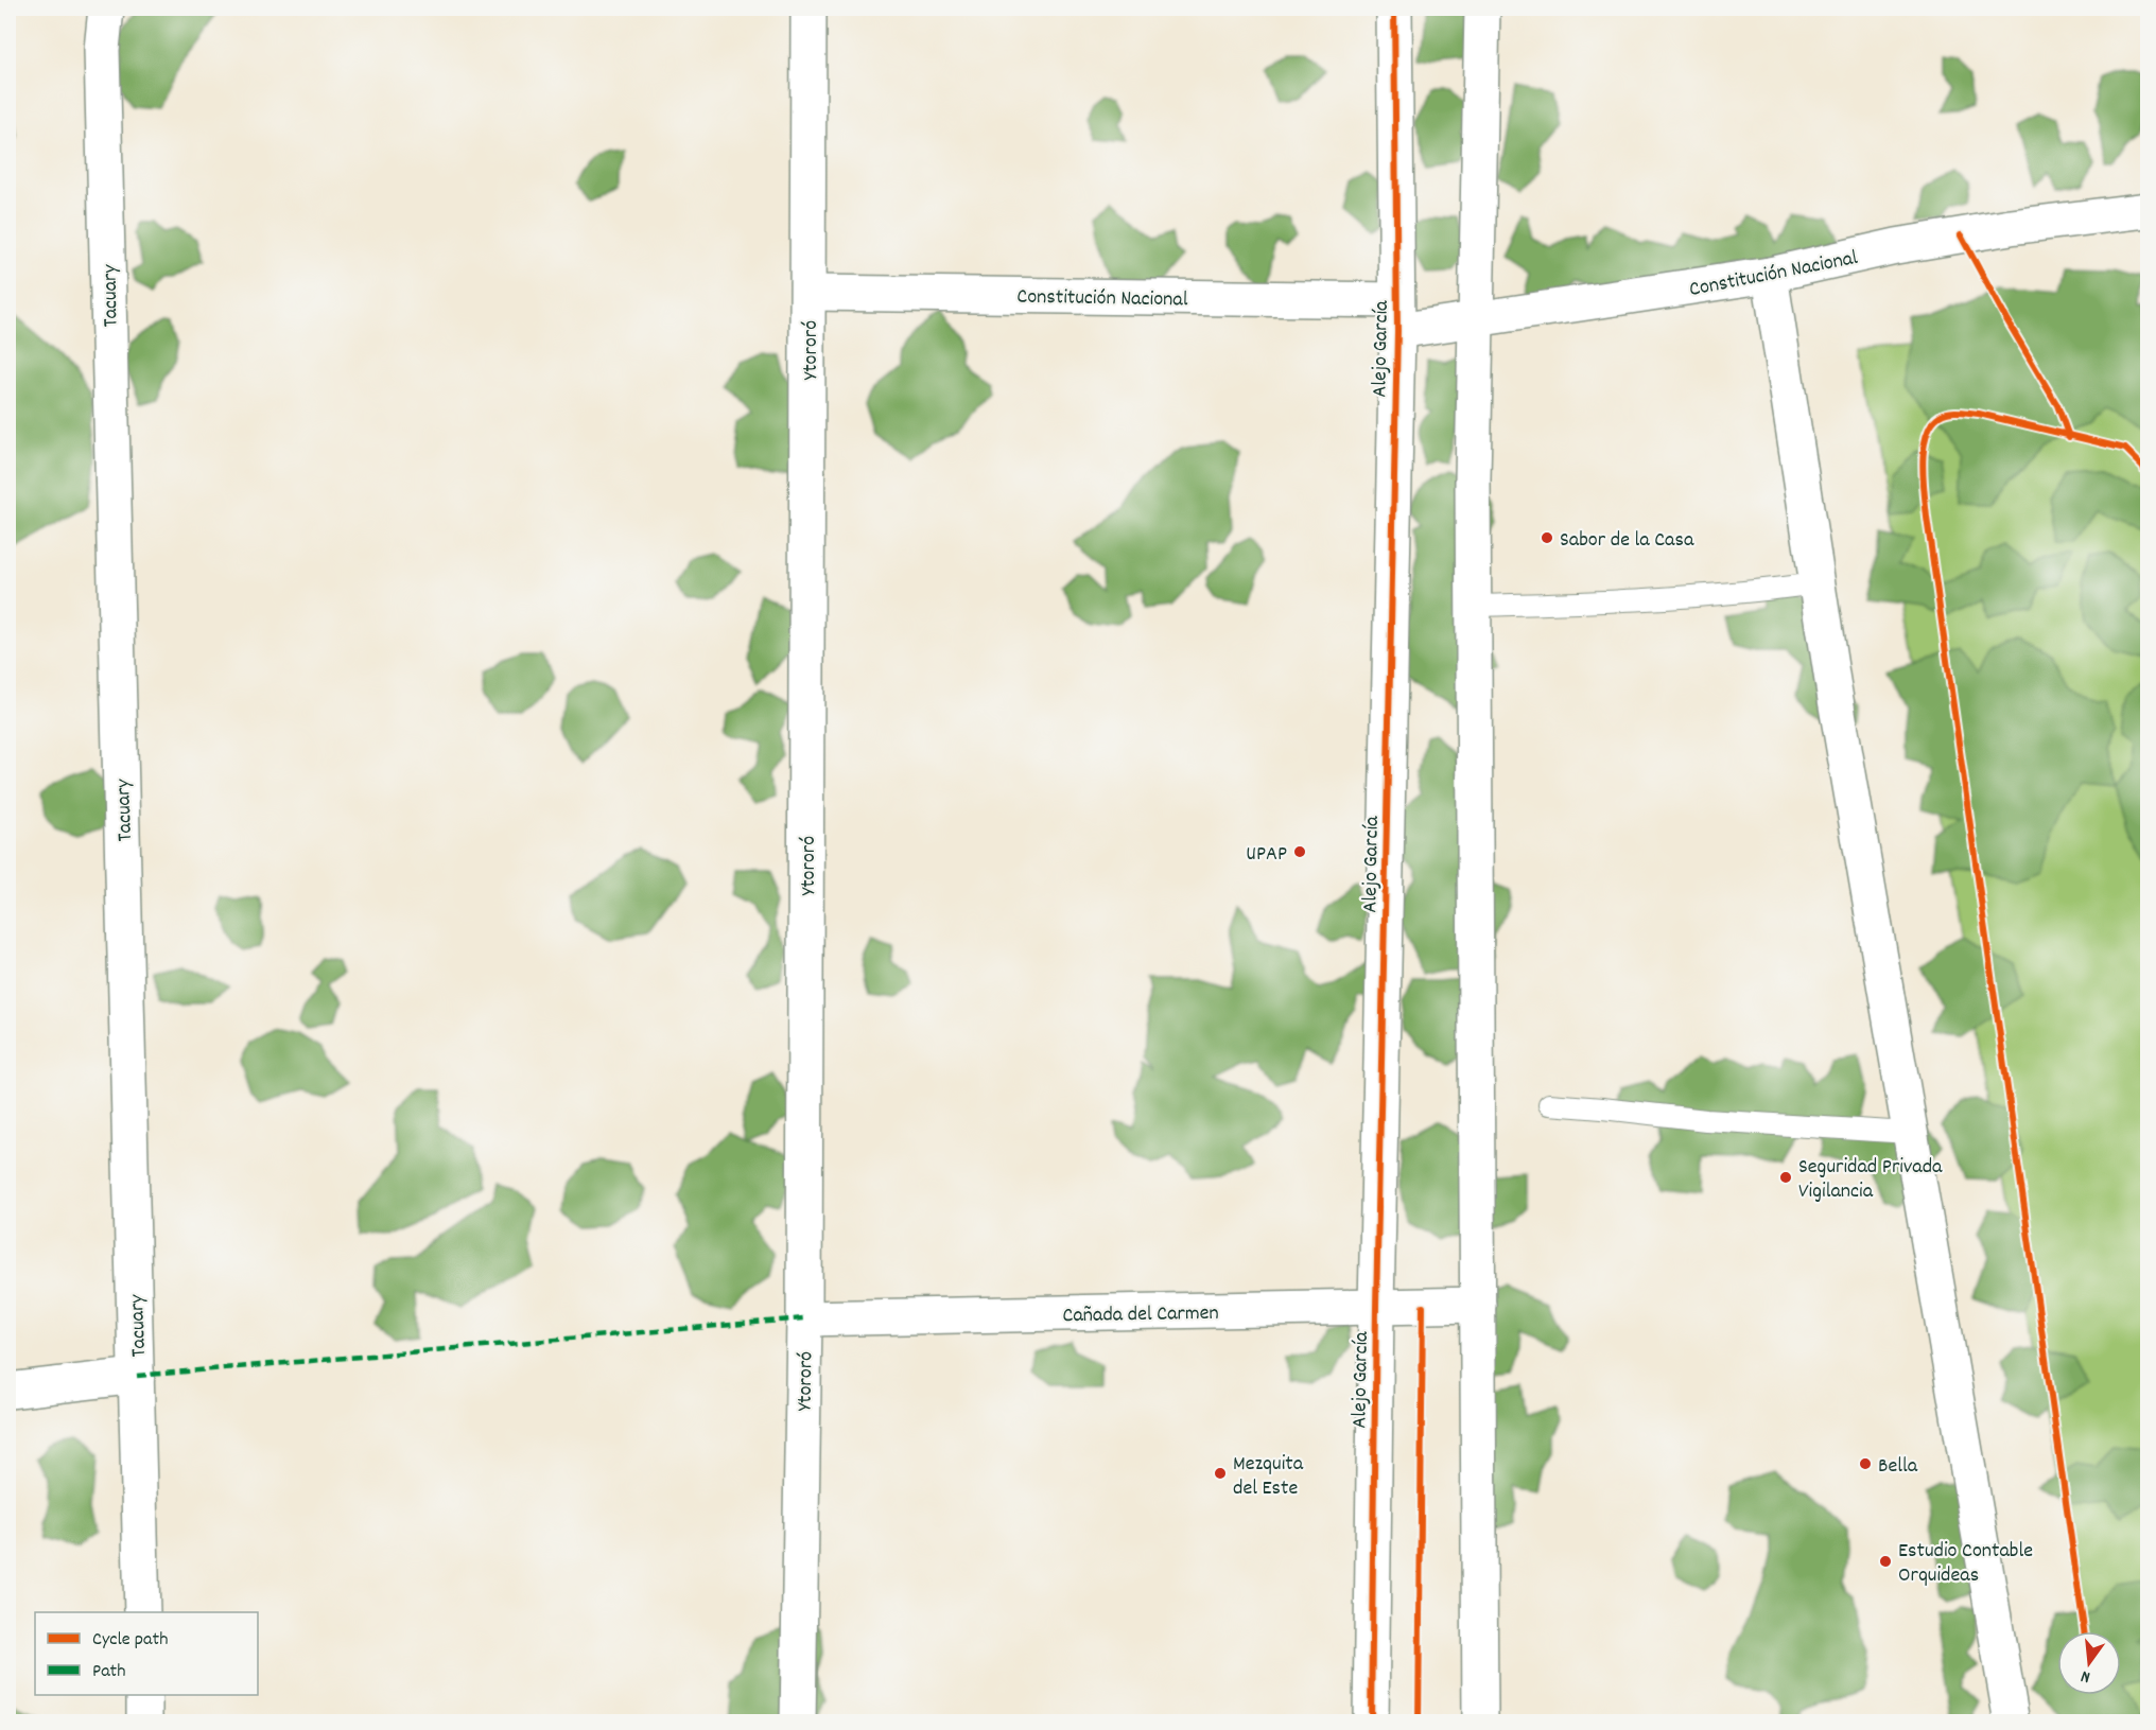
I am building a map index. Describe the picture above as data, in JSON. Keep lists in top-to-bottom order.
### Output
{
  "streets": {
    "street": [
      "Constitución Nacional",
      "Tacuary",
      "Alejo García",
      "Ytororó",
      "Cañada del Carmen"
    ]
  },
  "crossings": [
    ["Constitución Nacional", "Alejo García"],
    ["Constitución Nacional", "Ytororó"],
    ["Alejo García", "Cañada del Carmen"],
    ["Ytororó", "Cañada del Carmen"]
  ],
  "places": [
    "Sabor de la Casa",
    "UPAP",
    "Seguridad Privada Vigilancia",
    "Bella",
    "Mezquita del Este",
    "Estudio Contable Orquideas"
  ],
  "legend": ["Cycle path", "Path"],
  "north": "bottom"
}
